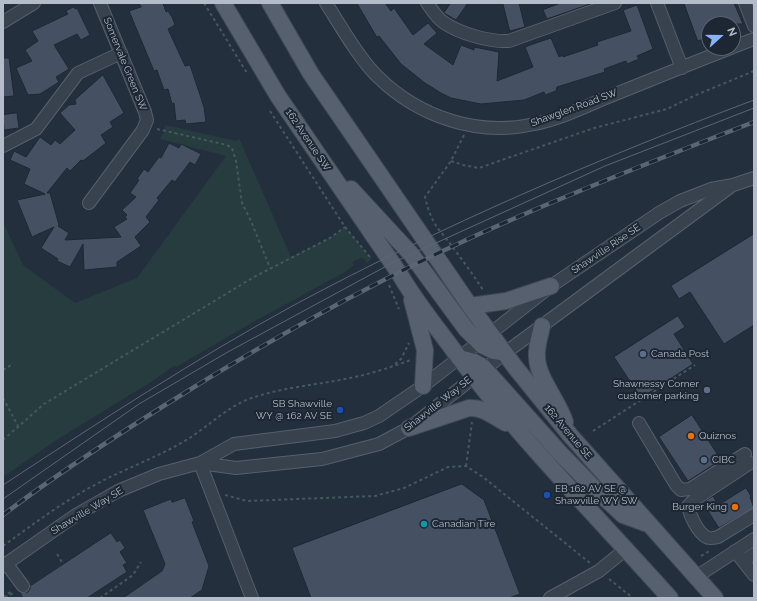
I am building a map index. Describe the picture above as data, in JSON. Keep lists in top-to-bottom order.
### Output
{
  "streets": {
    "main road": ["162 Avenue SW", "162 Avenue SE"],
    "street": [
      "Somervale Green SW",
      "Shawglen Road SW",
      "Shawville Rise SE",
      "Shawville Way SE"
    ]
  },
  "crossings": [
    ["Shawville Rise SE", "Shawville Way SE"],
    ["Shawville Rise SE", "162 Avenue SE"],
    ["Shawville Way SE", "162 Avenue SE"]
  ],
  "places": [
    "Canada Post",
    "Shawnessy Corner customer parking",
    "SB Shawville WY @ 162 AV SE",
    "Quiznos",
    "CIBC",
    "EB 162 AV SE @ Shawville WY SW",
    "Burger King",
    "Canadian Tire"
  ],
  "north": "right"
}
